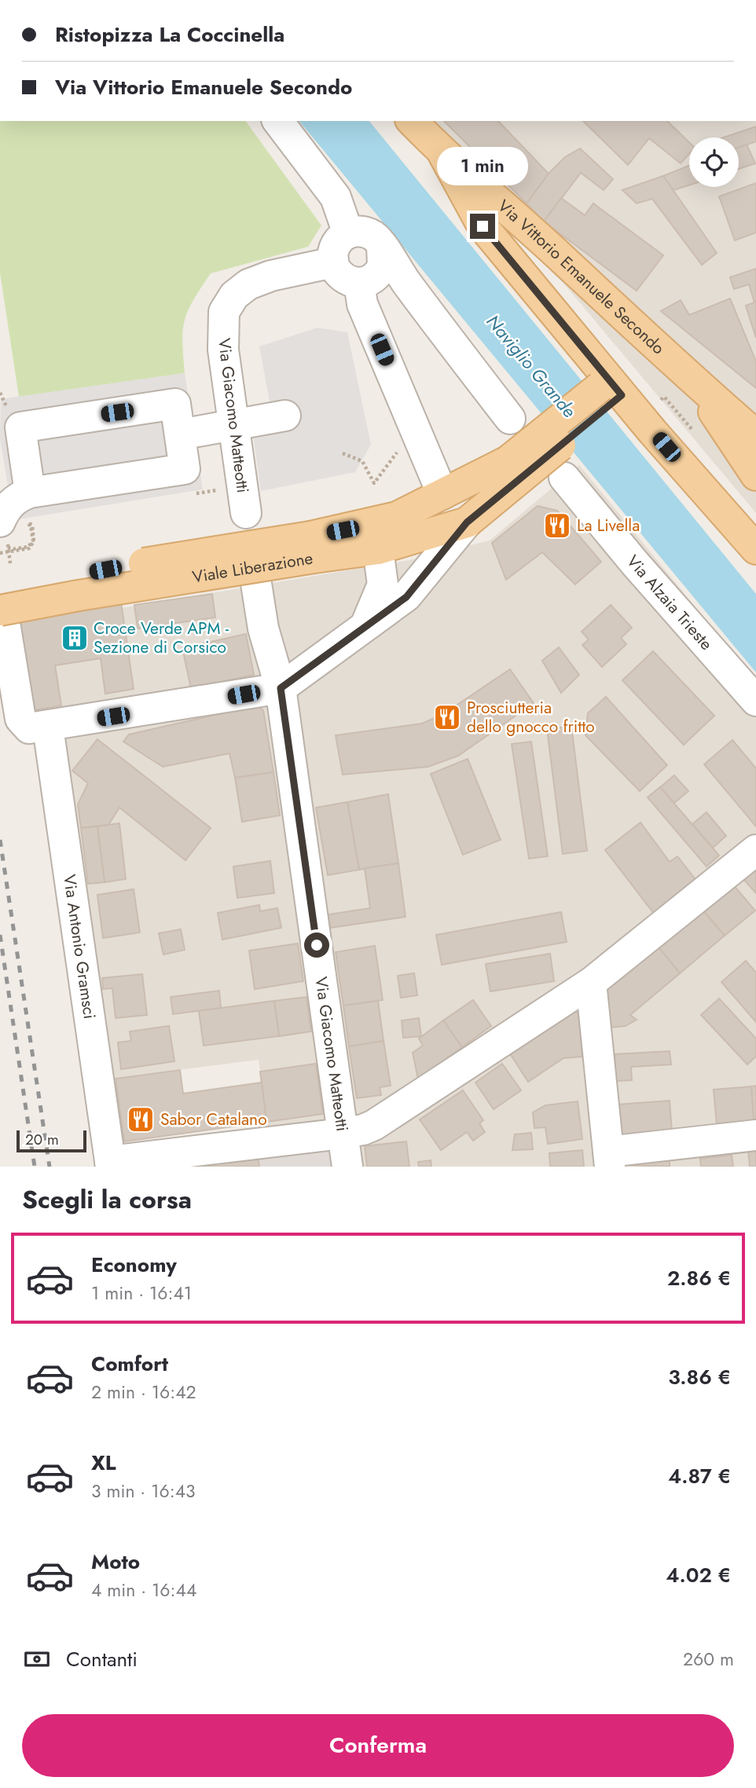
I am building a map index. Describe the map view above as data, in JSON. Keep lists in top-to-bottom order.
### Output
{
  "streets": {
    "main road": ["Via Vittorio Emanuele Secondo", "Viale Liberazione"],
    "street": ["Via Giacomo Matteotti", "Via Alzaia Trieste", "Via Antonio Gramsci"]
  },
  "crossings": [
    ["Via Vittorio Emanuele Secondo", "Viale Liberazione"]
  ],
  "water": ["Naviglio Grande"],
  "places": {
    "restaurant": ["La Livella", "Prosciutteria dello gnocco fritto", "Sabor Catalano"],
    "building": ["Croce Verde APM - Sezione di Corsico"]
  },
  "scale_bar": "20 m",
  "page": {
    "banner": ["Ristopizza La Coccinella", "Via Vittorio Emanuele Secondo"],
    "bubble": "1 min",
    "scale": "20 m",
    "heading": "Scegli la corsa",
    "list": [
      {
        "name": "Economy",
        "note": "1 min · 16:41",
        "value": "2.86 €"
      },
      {
        "name": "Comfort",
        "note": "2 min · 16:42",
        "value": "3.86 €"
      },
      {
        "name": "XL",
        "note": "3 min · 16:43",
        "value": "4.87 €"
      },
      {
        "name": "Moto",
        "note": "4 min · 16:44",
        "value": "4.02 €"
      }
    ],
    "pay": ["Contanti", "260 m"],
    "buttons": "Conferma"
  }
}
